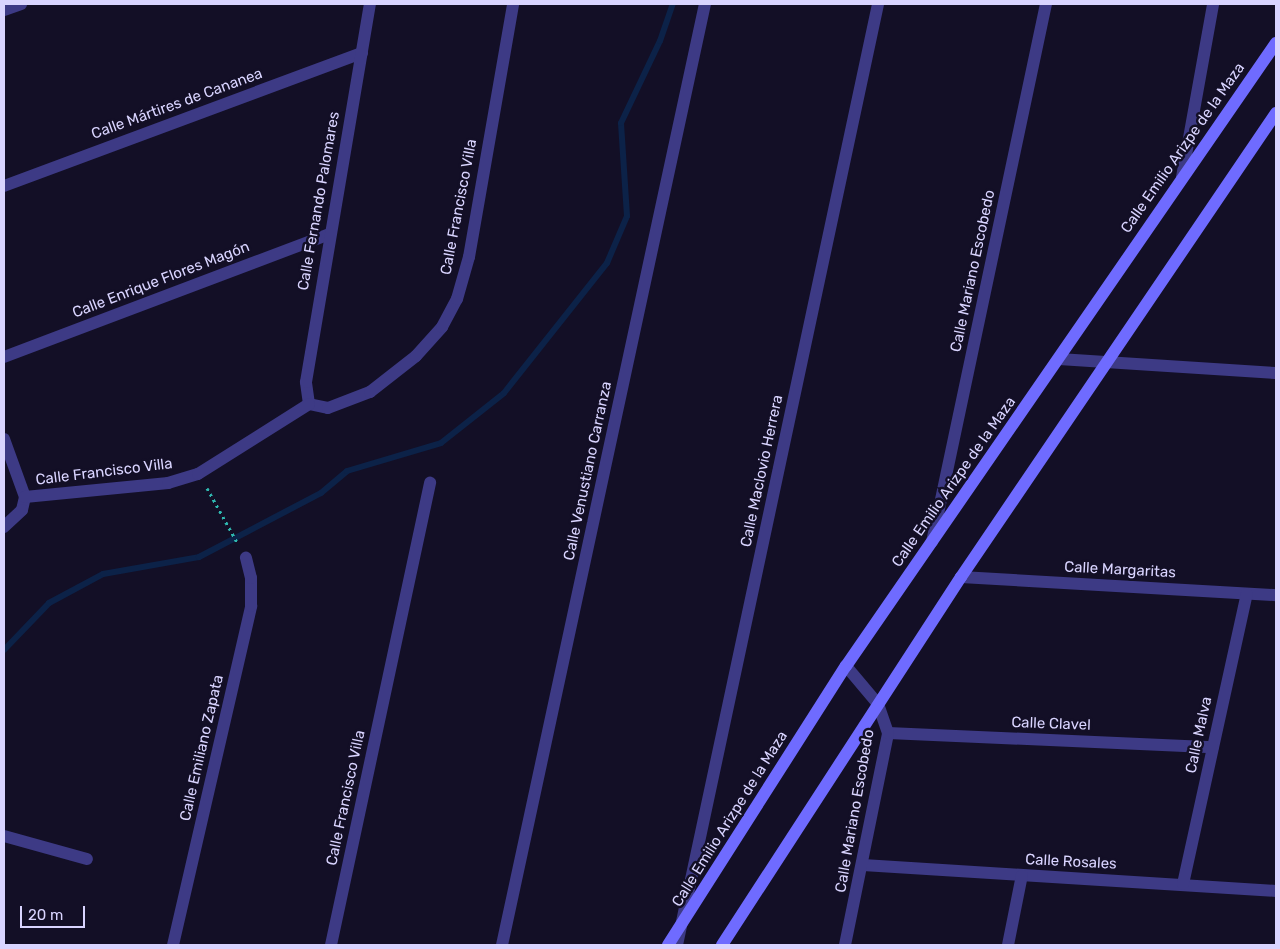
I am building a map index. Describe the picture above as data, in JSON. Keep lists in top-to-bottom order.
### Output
{
  "streets": {
    "street": [
      "Calle Mártires de Cananea",
      "Calle Emilio Arizpe de la Maza",
      "Calle Fernando Palomares",
      "Calle Francisco Villa",
      "Calle Mariano Escobedo",
      "Calle Enrique Flores Magón",
      "Calle Venustiano Carranza",
      "Calle Maclovio Herrera",
      "Calle Margaritas",
      "Calle Clavel",
      "Calle Malva",
      "Calle Emiliano Zapata",
      "Calle Rosales"
    ]
  },
  "crossings": [
    ["Calle Mártires de Cananea", "Calle Fernando Palomares"],
    ["Calle Emilio Arizpe de la Maza", "Calle Mariano Escobedo"],
    ["Calle Emilio Arizpe de la Maza", "Calle Maclovio Herrera"],
    ["Calle Fernando Palomares", "Calle Francisco Villa"],
    ["Calle Fernando Palomares", "Calle Enrique Flores Magón"],
    ["Calle Mariano Escobedo", "Calle Clavel"],
    ["Calle Mariano Escobedo", "Calle Rosales"],
    ["Calle Margaritas", "Calle Malva"],
    ["Calle Clavel", "Calle Malva"],
    ["Calle Malva", "Calle Rosales"]
  ],
  "scale_bar": "20 m"
}
